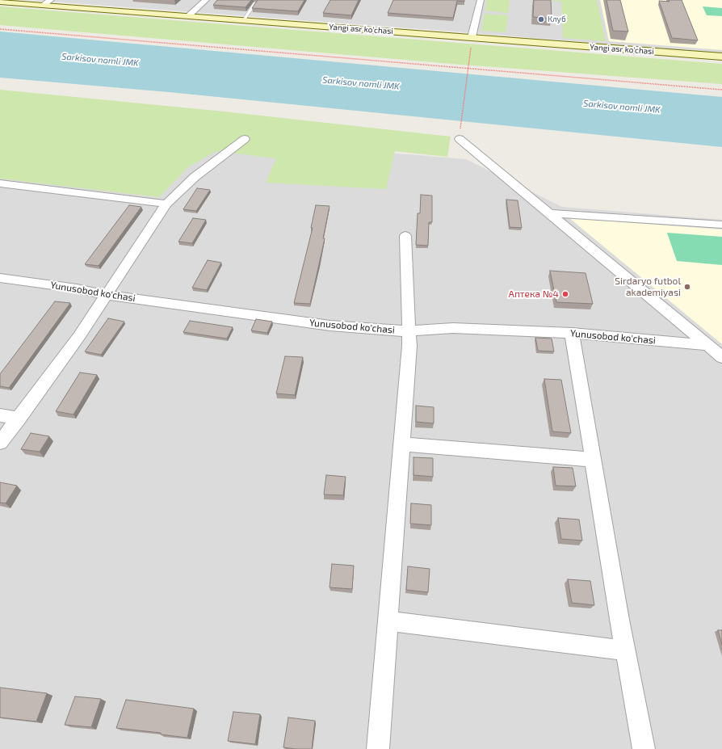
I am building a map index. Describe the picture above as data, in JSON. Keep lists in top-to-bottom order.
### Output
{
  "streets": {
    "street": ["Yangi asr ko'chasi", "Yunusobod ko'chasi"]
  },
  "water": ["Sarkisov nomli JMK"],
  "places": ["Клуб", "Sirdaryo futbol akademiyasi", "Аптека №4"]
}
